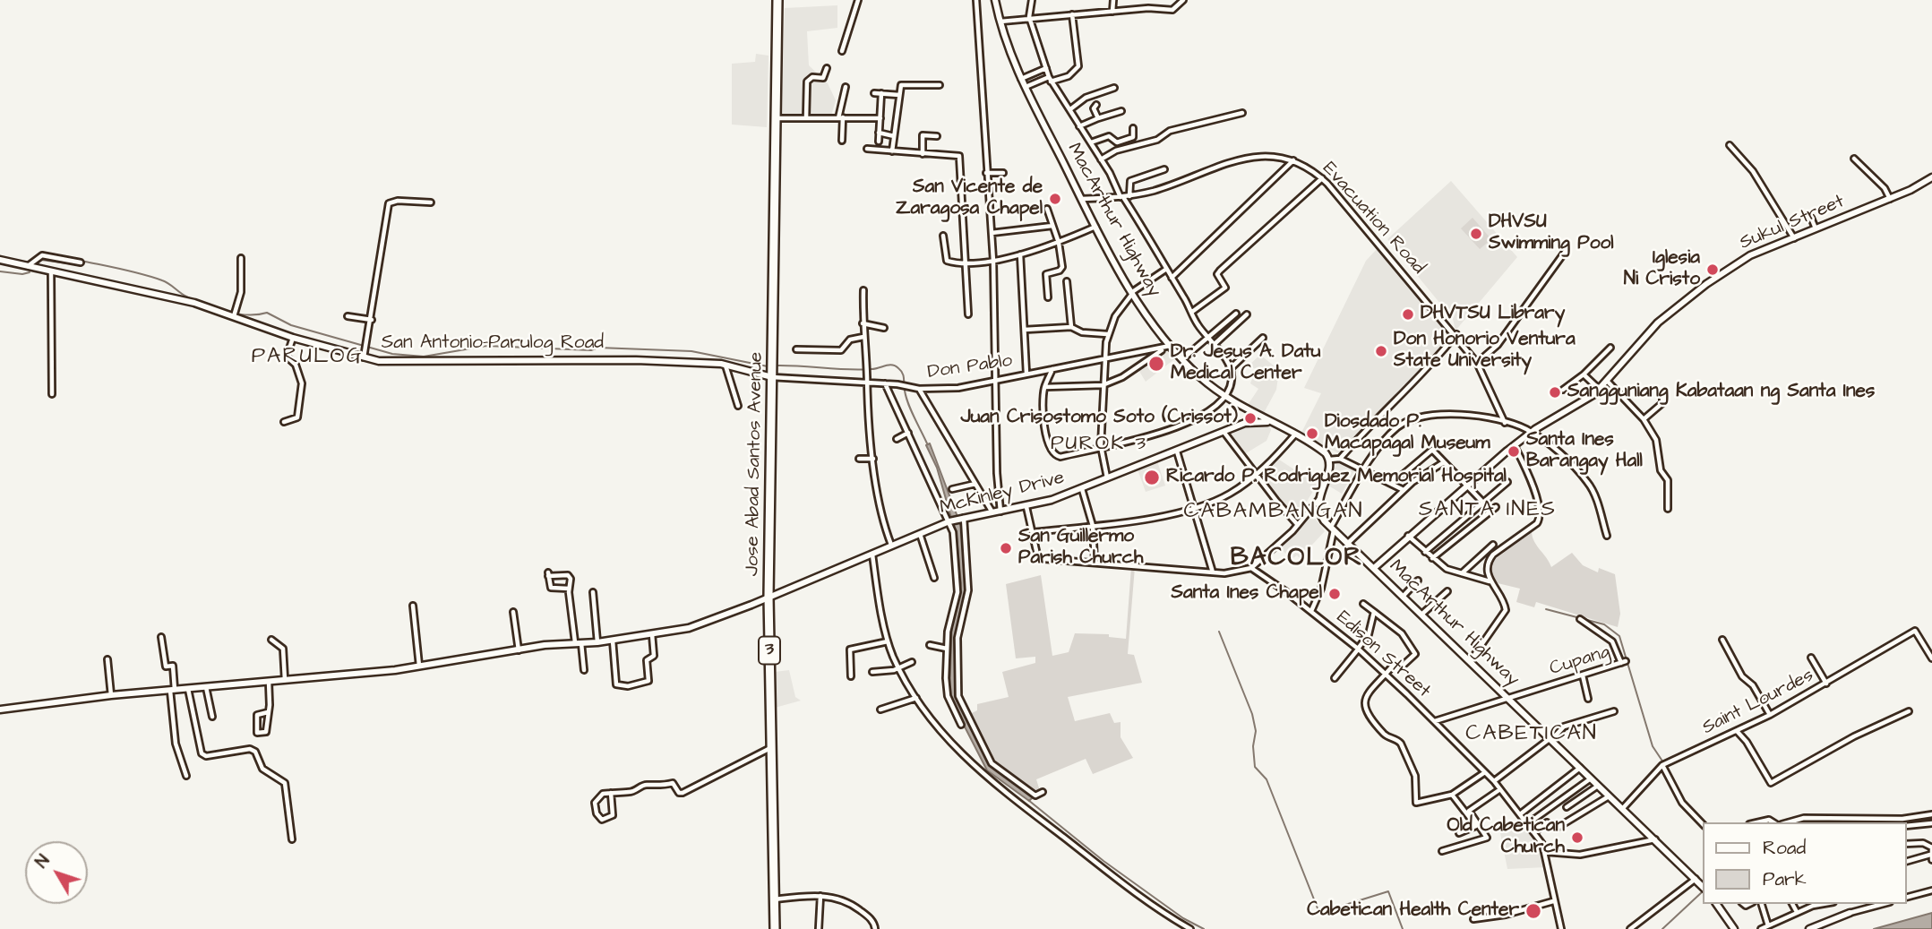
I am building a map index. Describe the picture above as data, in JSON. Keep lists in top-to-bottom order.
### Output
{
  "streets": {
    "highway": ["Jose Abad Santos Avenue", "3"],
    "street": [
      "Evacuation Road",
      "MacArthur Highway",
      "Sukul Street",
      "San Antonio-Parulog Road",
      "Don Pablo",
      "McKinley Drive",
      "Edison Street",
      "Cupang",
      "Saint Lourdes"
    ]
  },
  "crossings": [
    ["Evacuation Road", "MacArthur Highway"],
    ["Evacuation Road", "Edison Street"],
    ["MacArthur Highway", "Sukul Street"],
    ["MacArthur Highway", "Don Pablo"],
    ["MacArthur Highway", "McKinley Drive"],
    ["MacArthur Highway", "Edison Street"],
    ["MacArthur Highway", "Cupang"],
    ["MacArthur Highway", "Saint Lourdes"],
    ["Sukul Street", "Edison Street"],
    ["San Antonio-Parulog Road", "Don Pablo"],
    ["San Antonio-Parulog Road", "Jose Abad Santos Avenue"],
    ["Don Pablo", "Jose Abad Santos Avenue"],
    ["Jose Abad Santos Avenue", "McKinley Drive"],
    ["Edison Street", "Cupang"]
  ],
  "districts": [
    "PARULOG",
    "PUROK 3",
    "SANTA INES",
    "CABAMBANGAN",
    "BACOLOR",
    "CABETICAN"
  ],
  "places": [
    "San Vicente de Zaragosa Chapel",
    "DHVSU Swimming Pool",
    "Iglesia Ni Cristo",
    "DHVTSU Library",
    "Don Honorio Ventura State University",
    "Dr. Jesus A. Datu Medical Center",
    "Sangguniang Kabataan ng Santa Ines",
    "Juan Crisostomo Soto (Crissot)",
    "Diosdado P. Macapagal Museum",
    "Santa Ines Barangay Hall",
    "Ricardo P. Rodriguez Memorial Hospital",
    "San Guillermo Parish Church",
    "Santa Ines Chapel",
    "Old Cabetican Church",
    "Cabetican Health Center"
  ],
  "legend": ["Road", "Park"],
  "north": "top left"
}
